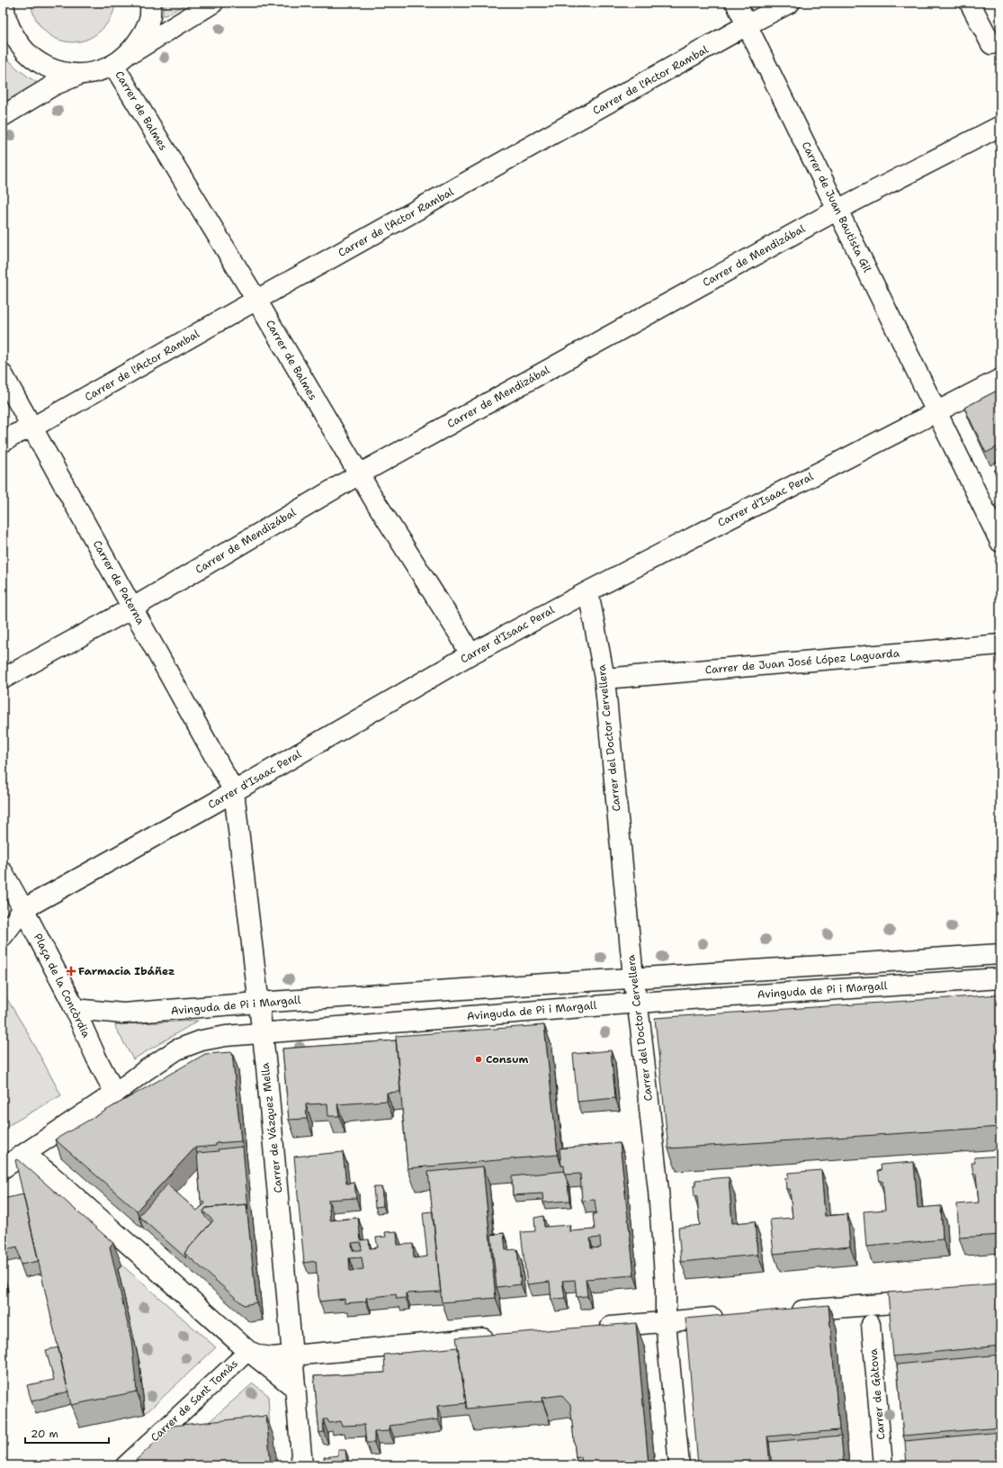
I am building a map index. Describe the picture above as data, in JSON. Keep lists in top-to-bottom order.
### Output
{
  "streets": {
    "street": [
      "Carrer de l'Actor Rambal",
      "Carrer de Balmes",
      "Carrer de Juan Bautista Gil",
      "Carrer de Mendizábal",
      "Carrer d'Isaac Peral",
      "Carrer de Paterna",
      "Carrer de Juan José López Laguarda",
      "Carrer del Doctor Cervellera",
      "Plaça de la Concòrdia",
      "Avinguda de Pi i Margall",
      "Carrer de Vázquez Mella",
      "Carrer de Gàtova",
      "Carrer de Sant Tomàs"
    ]
  },
  "crossings": [
    ["Carrer de l'Actor Rambal", "Carrer de Balmes"],
    ["Carrer de l'Actor Rambal", "Carrer de Juan Bautista Gil"],
    ["Carrer de l'Actor Rambal", "Carrer de Paterna"],
    ["Carrer de Balmes", "Carrer de Mendizábal"],
    ["Carrer de Balmes", "Carrer d'Isaac Peral"],
    ["Carrer de Juan Bautista Gil", "Carrer de Mendizábal"],
    ["Carrer de Juan Bautista Gil", "Carrer d'Isaac Peral"],
    ["Carrer de Mendizábal", "Carrer de Paterna"],
    ["Carrer d'Isaac Peral", "Carrer de Paterna"],
    ["Carrer d'Isaac Peral", "Carrer del Doctor Cervellera"],
    ["Carrer d'Isaac Peral", "Plaça de la Concòrdia"],
    ["Carrer d'Isaac Peral", "Carrer de Vázquez Mella"],
    ["Carrer de Paterna", "Carrer de Vázquez Mella"],
    ["Carrer de Juan José López Laguarda", "Carrer del Doctor Cervellera"],
    ["Carrer del Doctor Cervellera", "Avinguda de Pi i Margall"],
    ["Plaça de la Concòrdia", "Avinguda de Pi i Margall"],
    ["Avinguda de Pi i Margall", "Carrer de Vázquez Mella"]
  ],
  "places": {
    "health": ["Farmacia Ibáñez"],
    "other": ["Consum"]
  },
  "scale_bar": "20 m"
}
